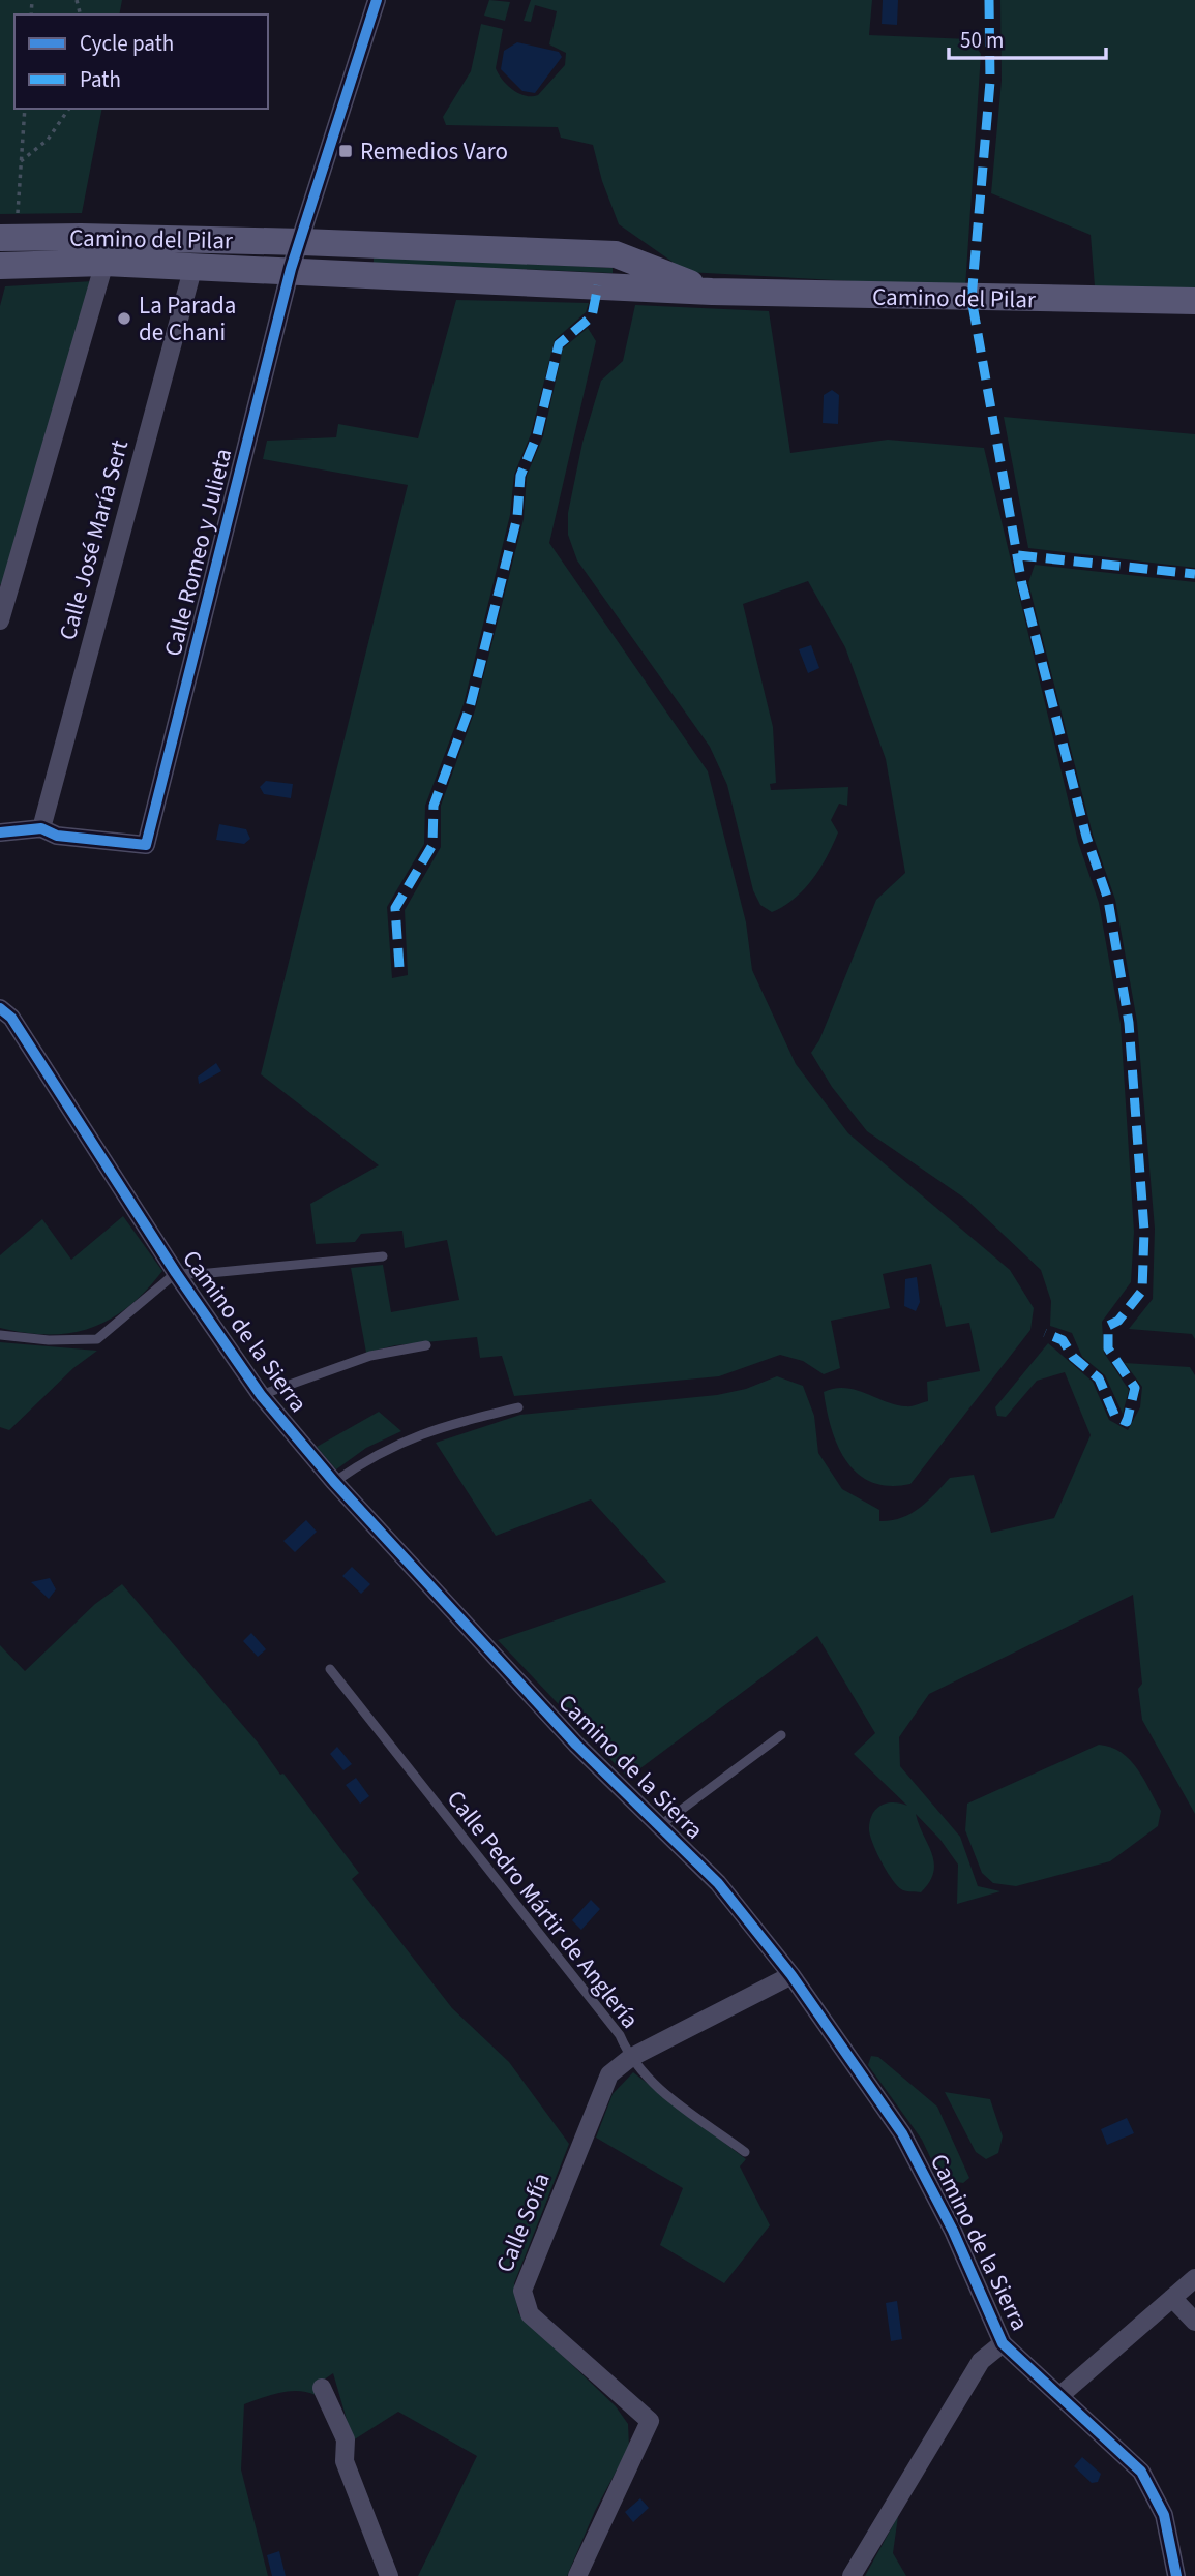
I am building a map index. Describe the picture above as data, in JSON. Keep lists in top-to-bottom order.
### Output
{
  "streets": {
    "main road": ["Camino del Pilar"],
    "street": [
      "Calle José María Sert",
      "Calle Romeo y Julieta",
      "Camino de la Sierra",
      "Calle Sofía"
    ],
    "lane": ["Calle Pedro Mártir de Anglería"]
  },
  "crossings": [
    ["Camino del Pilar", "Calle José María Sert"],
    ["Camino del Pilar", "Calle Romeo y Julieta"],
    ["Calle José María Sert", "Calle Romeo y Julieta"],
    ["Camino de la Sierra", "Calle Sofía"],
    ["Calle Pedro Mártir de Anglería", "Calle Sofía"]
  ],
  "places": {
    "transit": ["Remedios Varo"],
    "other": ["La Parada de Chani"]
  },
  "legend": ["Cycle path", "Path"],
  "scale_bar": "50 m"
}
